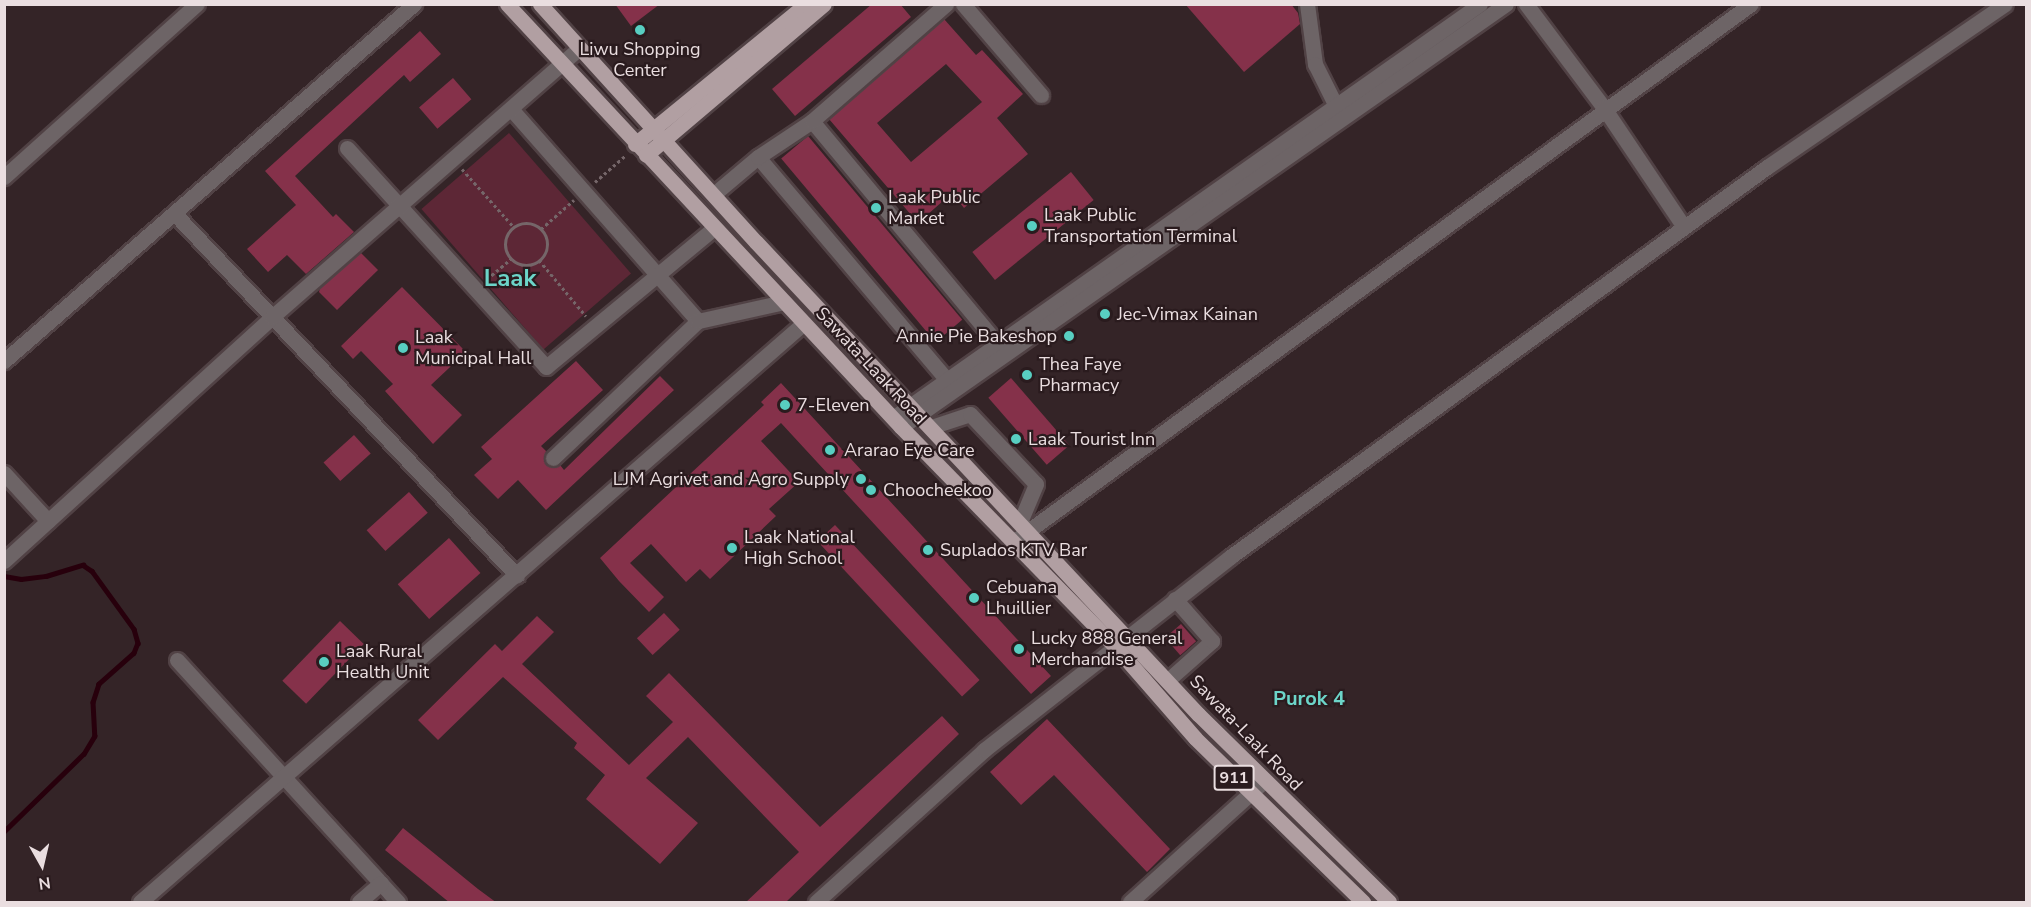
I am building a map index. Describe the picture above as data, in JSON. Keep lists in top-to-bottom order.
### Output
{
  "streets": {
    "main road": ["Sawata-Laak Road", "911"]
  },
  "districts": ["Laak", "Purok 4"],
  "places": [
    "Liwu Shopping Center",
    "Laak Public Market",
    "Laak Public Transportation Terminal",
    "Jec-Vimax Kainan",
    "Annie Pie Bakeshop",
    "Laak Municipal Hall",
    "Thea Faye Pharmacy",
    "7-Eleven",
    "Laak Tourist Inn",
    "Ararao Eye Care",
    "LJM Agrivet and Agro Supply",
    "Choocheekoo",
    "Laak National High School",
    "Suplados KTV Bar",
    "Cebuana Lhuillier",
    "Lucky 888 General Merchandise",
    "Laak Rural Health Unit"
  ],
  "north": "bottom"
}
